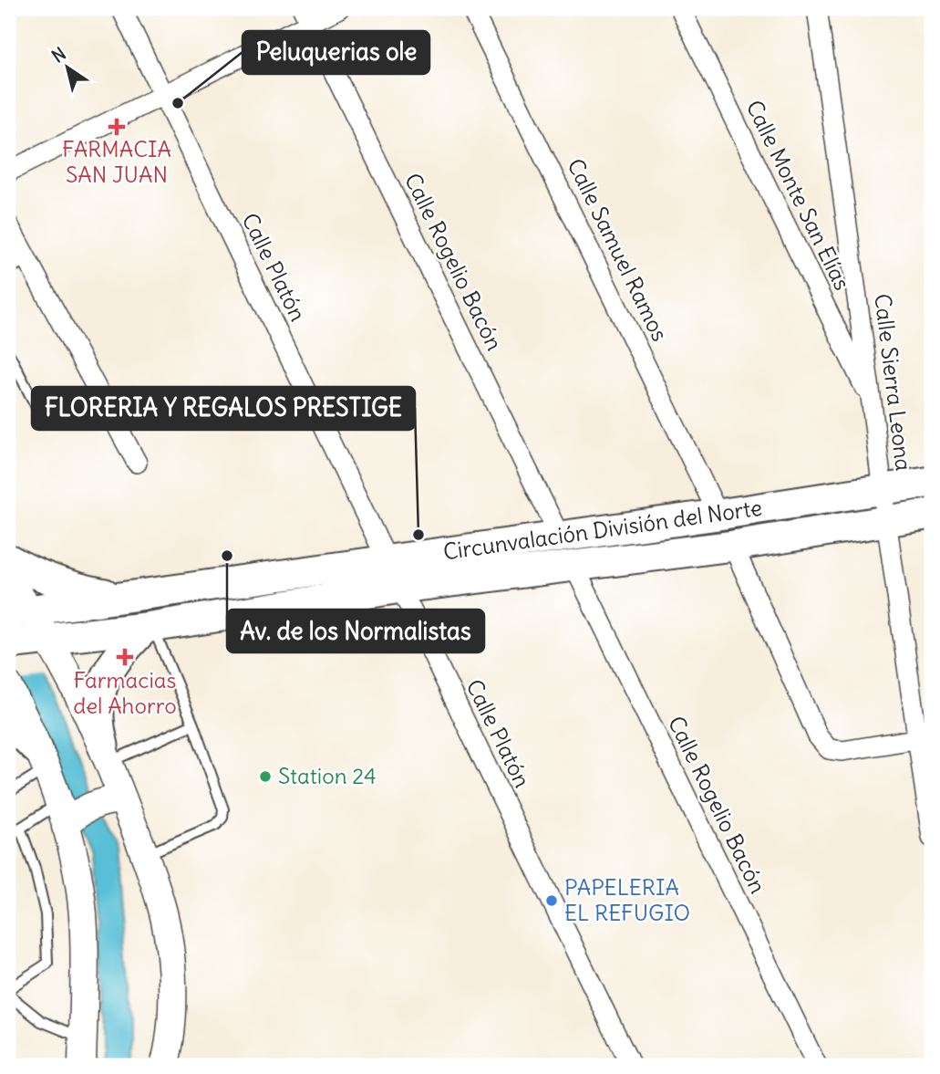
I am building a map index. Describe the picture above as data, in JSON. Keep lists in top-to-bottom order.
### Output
{
  "streets": {
    "main road": ["Circunvalación División del Norte"],
    "street": [
      "Calle Monte San Elías",
      "Calle Samuel Ramos",
      "Calle Rogelio Bacón",
      "Calle Platón",
      "Calle Sierra Leona"
    ]
  },
  "crossings": [
    ["Calle Monte San Elías", "Calle Sierra Leona"],
    ["Calle Samuel Ramos", "Circunvalación División del Norte"],
    ["Calle Rogelio Bacón", "Circunvalación División del Norte"],
    ["Calle Platón", "Circunvalación División del Norte"],
    ["Calle Sierra Leona", "Circunvalación División del Norte"]
  ],
  "places": {
    "other": [
      "Peluquerias ole",
      "FLORERIA Y REGALOS PRESTIGE",
      "Av. de los Normalistas",
      "Station 24",
      "PAPELERIA EL REFUGIO"
    ],
    "health": ["FARMACIA SAN JUAN", "Farmacias del Ahorro"]
  },
  "north": "top left"
}
